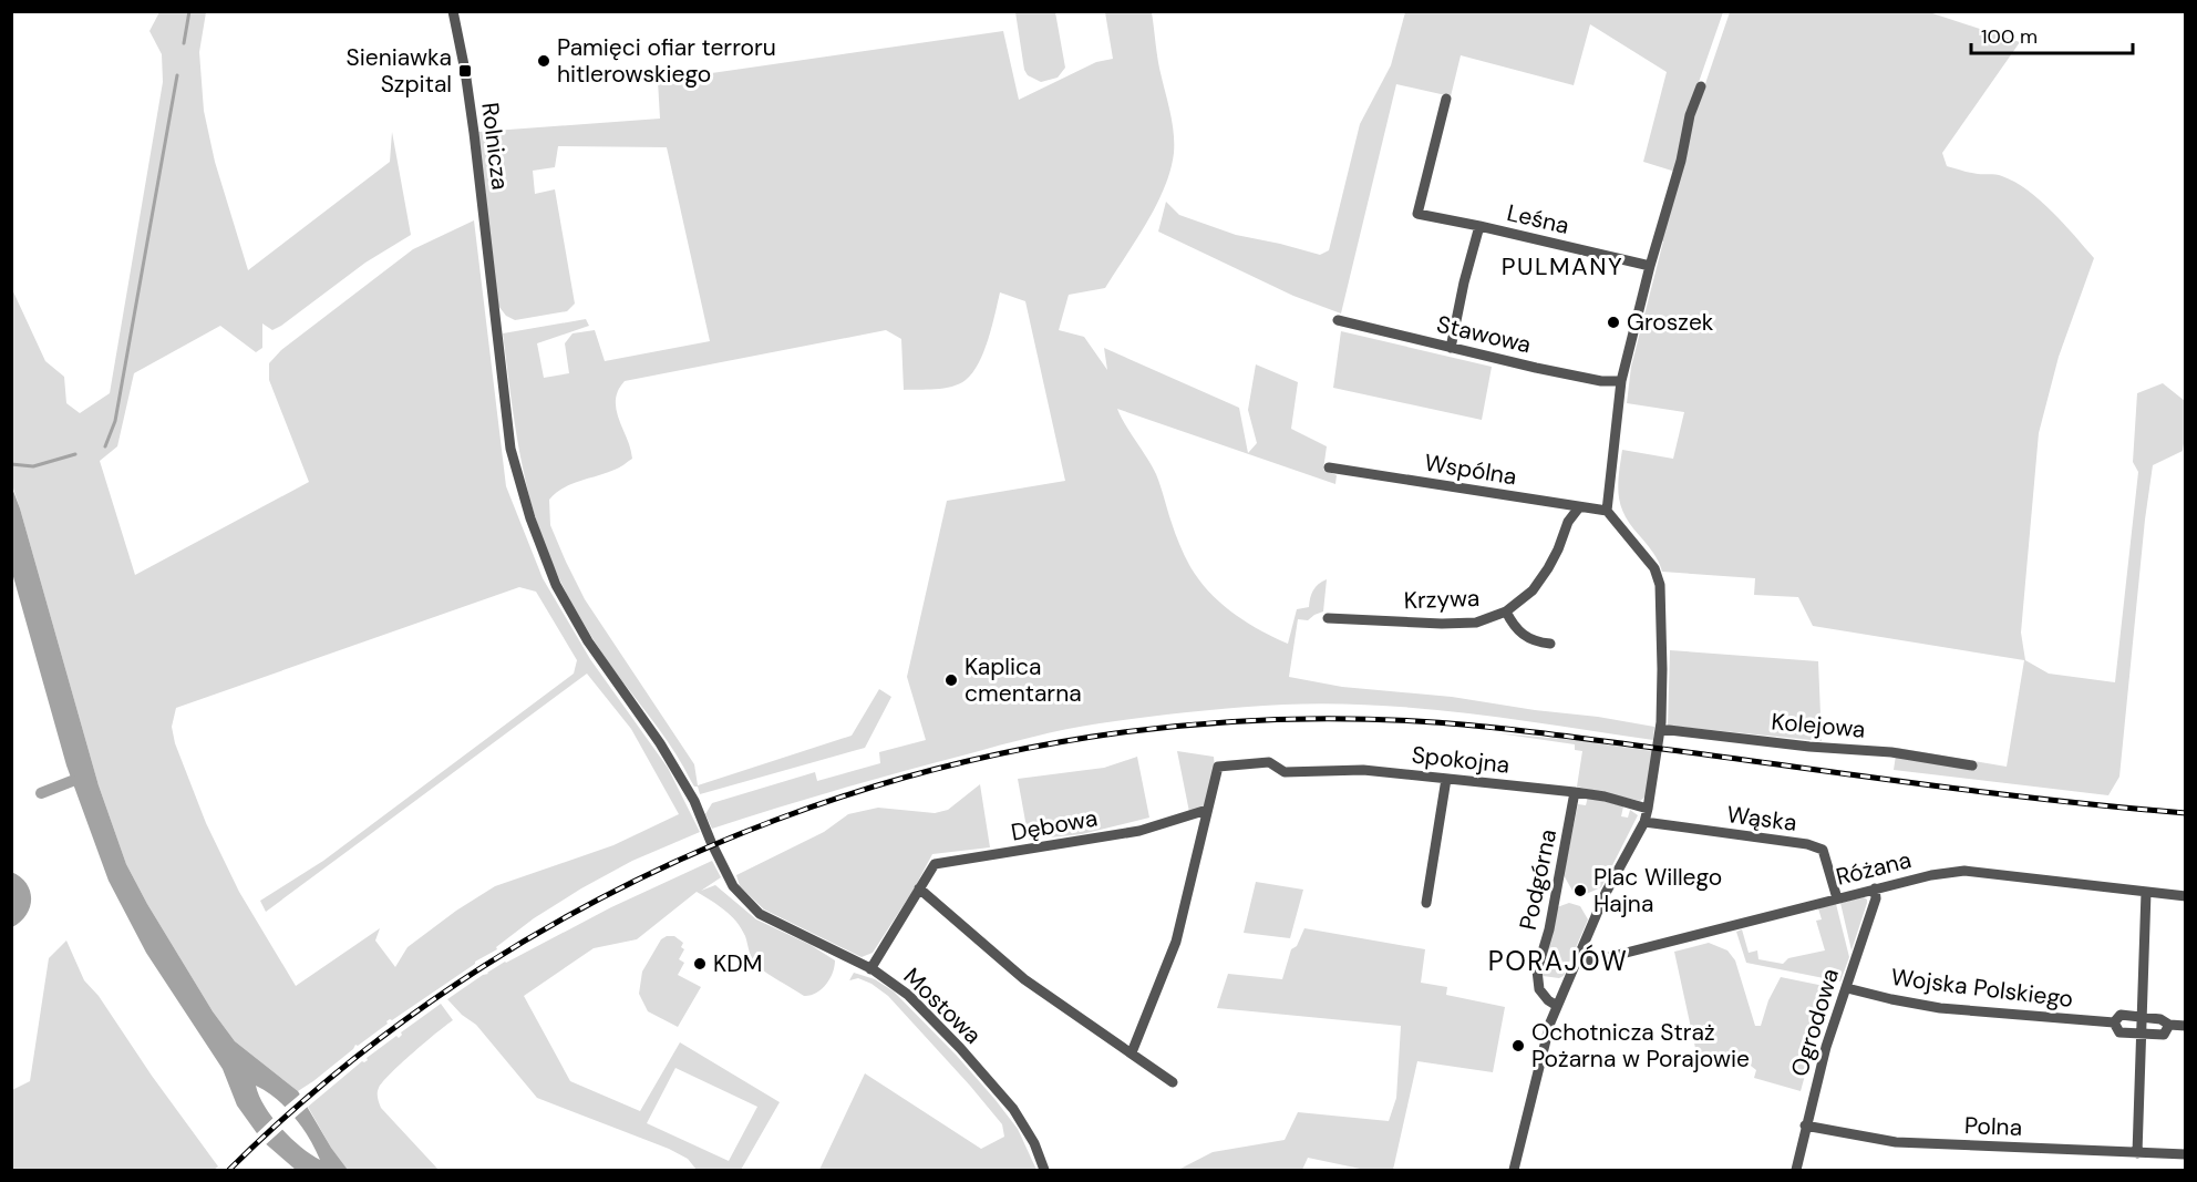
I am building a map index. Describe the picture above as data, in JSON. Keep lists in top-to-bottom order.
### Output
{
  "streets": {
    "street": [
      "Rolnicza",
      "Leśna",
      "Stawowa",
      "Wspólna",
      "Krzywa",
      "Kolejowa",
      "Spokojna",
      "Wąska",
      "Dębowa",
      "Różana",
      "Podgórna",
      "Wojska Polskiego",
      "Mostowa",
      "Ogrodowa",
      "Polna"
    ]
  },
  "crossings": [
    ["Rolnicza", "Mostowa"],
    ["Wspólna", "Krzywa"],
    ["Spokojna", "Dębowa"],
    ["Spokojna", "Podgórna"],
    ["Wąska", "Różana"],
    ["Dębowa", "Mostowa"],
    ["Różana", "Ogrodowa"],
    ["Wojska Polskiego", "Ogrodowa"],
    ["Ogrodowa", "Polna"]
  ],
  "districts": ["PULMANY", "PORAJÓW"],
  "places": {
    "other": [
      "Pamięci ofiar terroru hitlerowskiego",
      "Groszek",
      "Kaplica cmentarna",
      "Plac Willego Hajna",
      "KDM",
      "Ochotnicza Straż Pożarna w Porajowie"
    ],
    "transit": ["Sieniawka Szpital"]
  },
  "scale_bar": "100 m"
}
